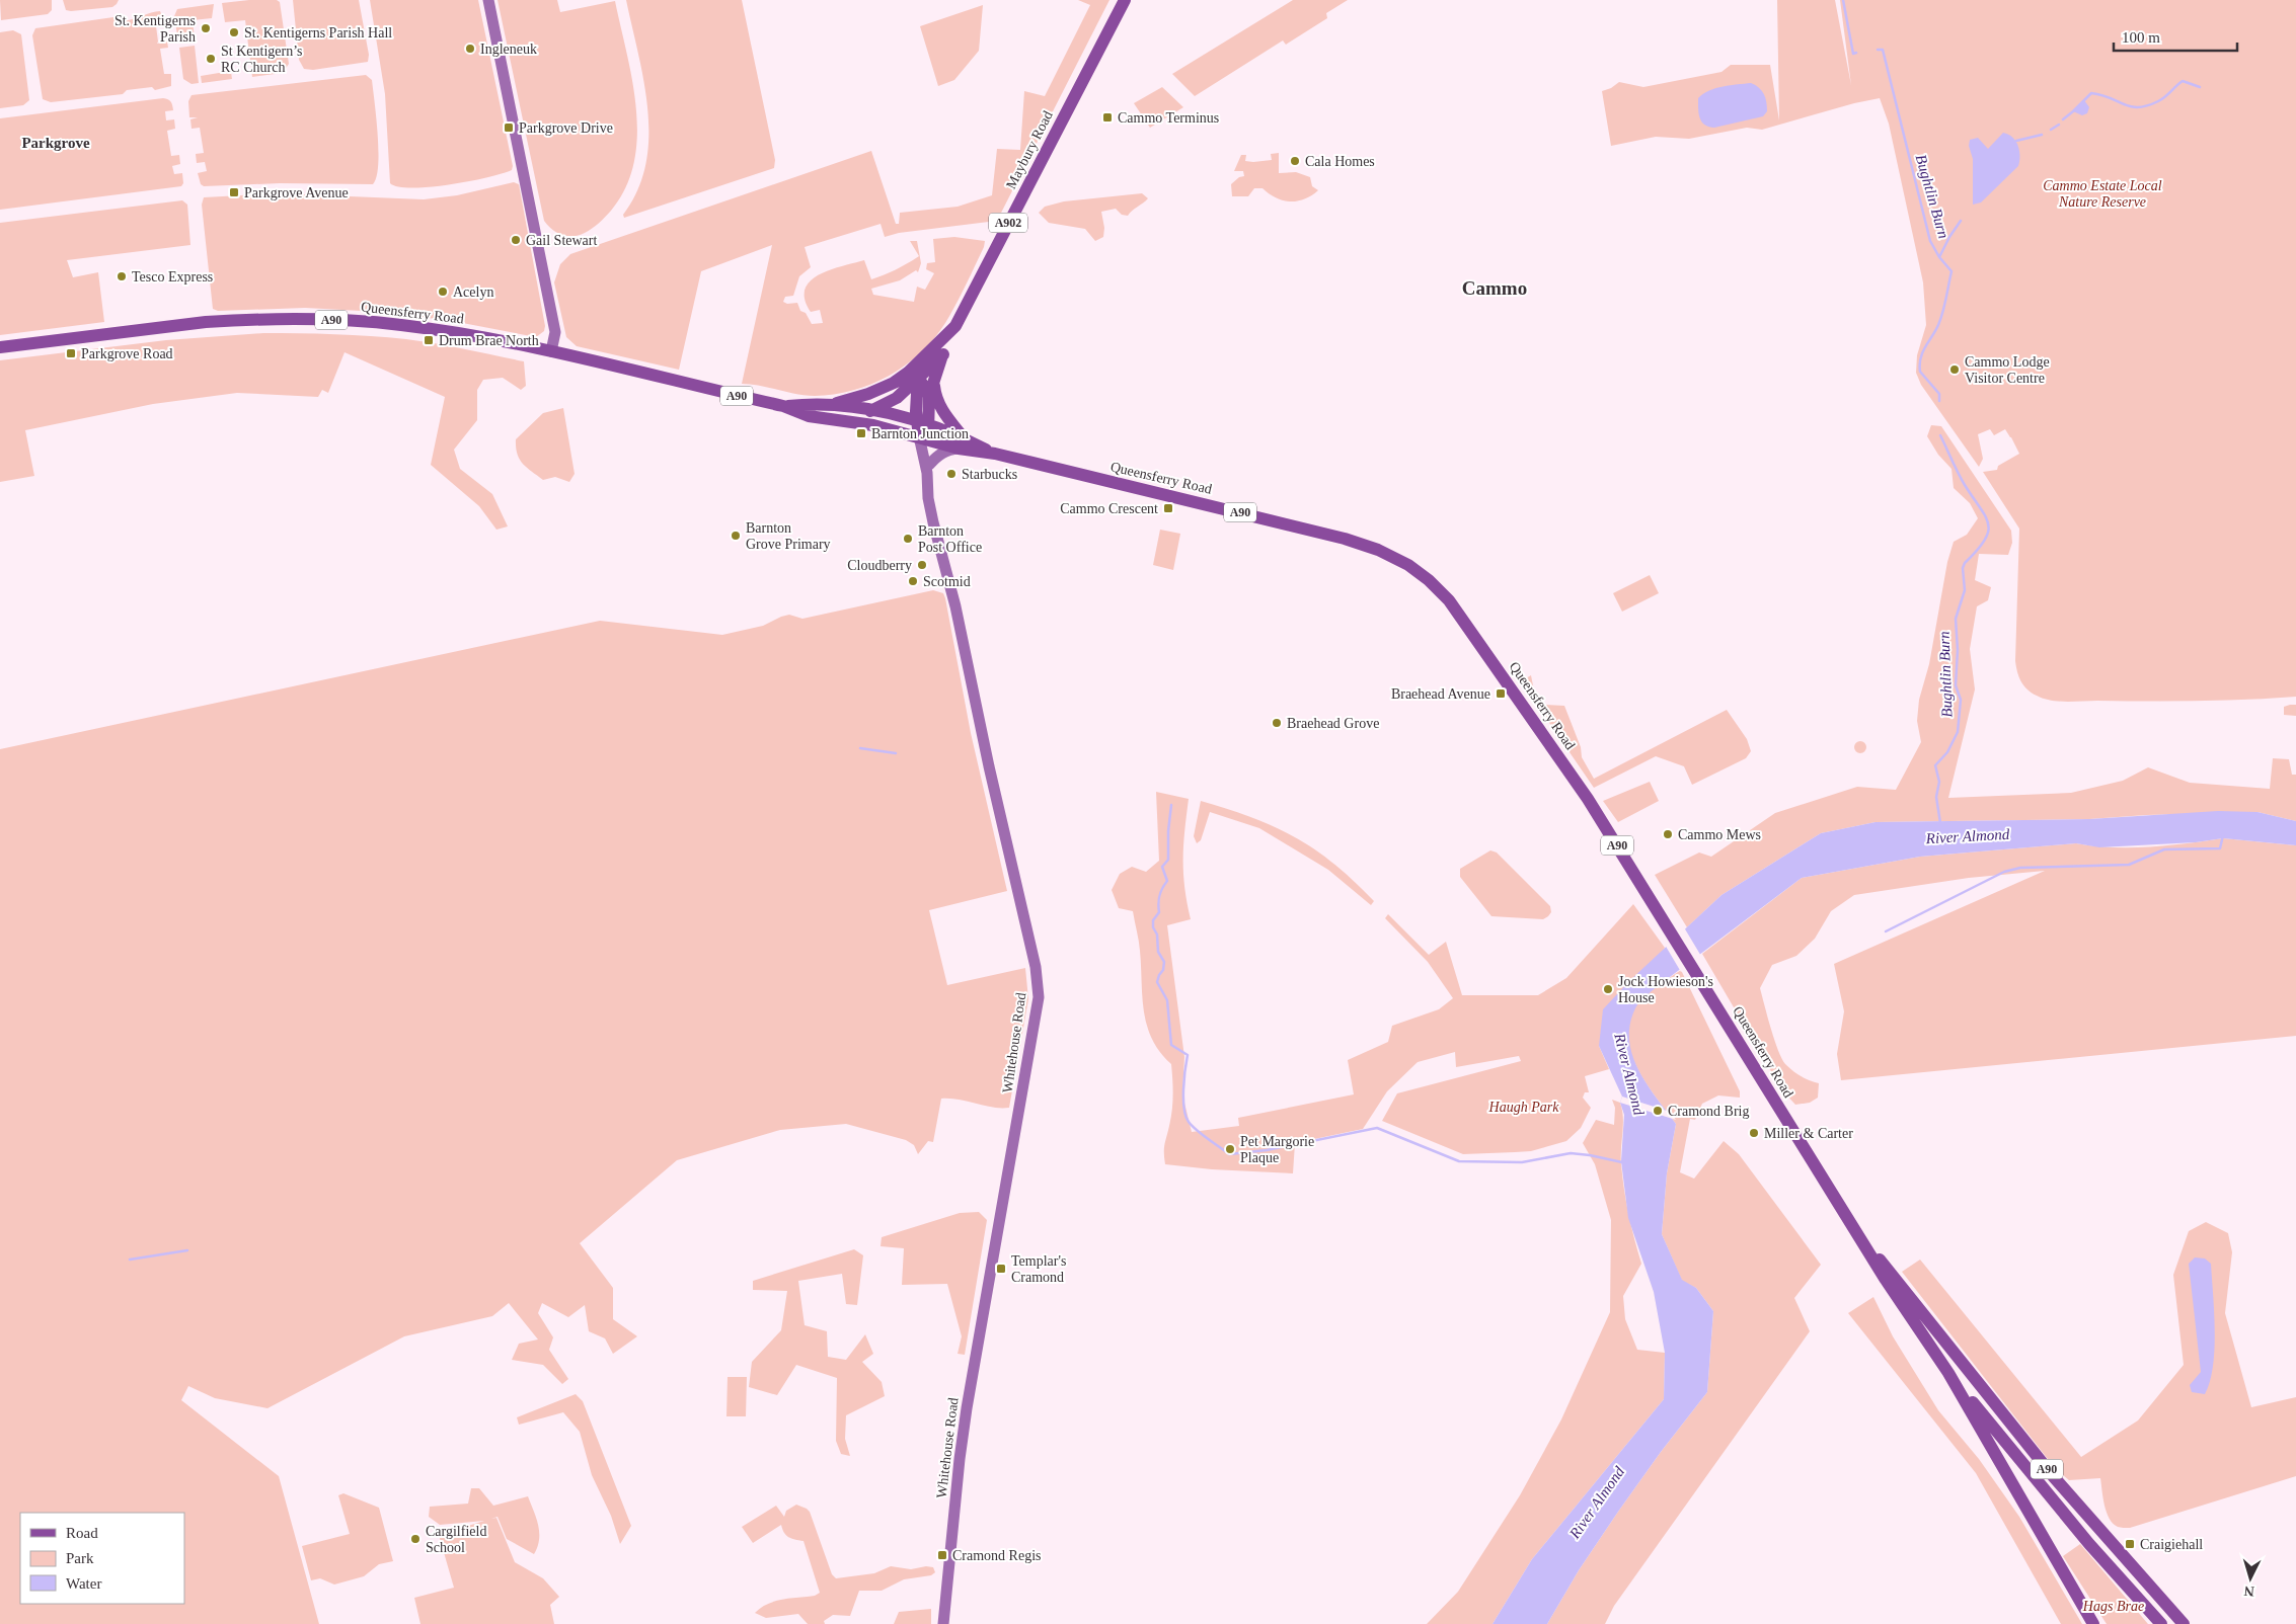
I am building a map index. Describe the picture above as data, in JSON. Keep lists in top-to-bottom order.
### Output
{
  "streets": {
    "main road": [
      "Maybury Road",
      "A902",
      "Queensferry Road",
      "A90"
    ],
    "street": ["Whitehouse Road"]
  },
  "crossings": [
    ["Maybury Road", "A902"],
    ["A902", "Queensferry Road"],
    ["A902", "Whitehouse Road"],
    ["Queensferry Road", "A90"],
    ["Queensferry Road", "Whitehouse Road"]
  ],
  "districts": ["Parkgrove", "Cammo"],
  "water": ["Bughtlin Burn", "River Almond"],
  "parks": ["Cammo Estate Local Nature Reserve", "Haugh Park", "Hags Brae"],
  "places": {
    "other": [
      "St. Kentigerns Parish",
      "St. Kentigerns Parish Hall",
      "Ingleneuk",
      "St Kentigern’s RC Church",
      "Cala Homes",
      "Gail Stewart",
      "Tesco Express",
      "Acelyn",
      "Cammo Lodge Visitor Centre",
      "Starbucks",
      "Barnton Grove Primary",
      "Barnton Post Office",
      "Cloudberry",
      "Scotmid",
      "Braehead Grove",
      "Cammo Mews",
      "Jock Howieson's House",
      "Cramond Brig",
      "Miller & Carter",
      "Pet Margorie Plaque",
      "Cargilfield School"
    ],
    "transit": [
      "Cammo Terminus",
      "Parkgrove Drive",
      "Parkgrove Avenue",
      "Drum Brae North",
      "Parkgrove Road",
      "Barnton Junction",
      "Cammo Crescent",
      "Braehead Avenue",
      "Templar's Cramond",
      "Craigiehall",
      "Cramond Regis"
    ]
  },
  "legend": ["Road", "Park", "Water"],
  "scale_bar": "100 m",
  "north": "bottom"
}
